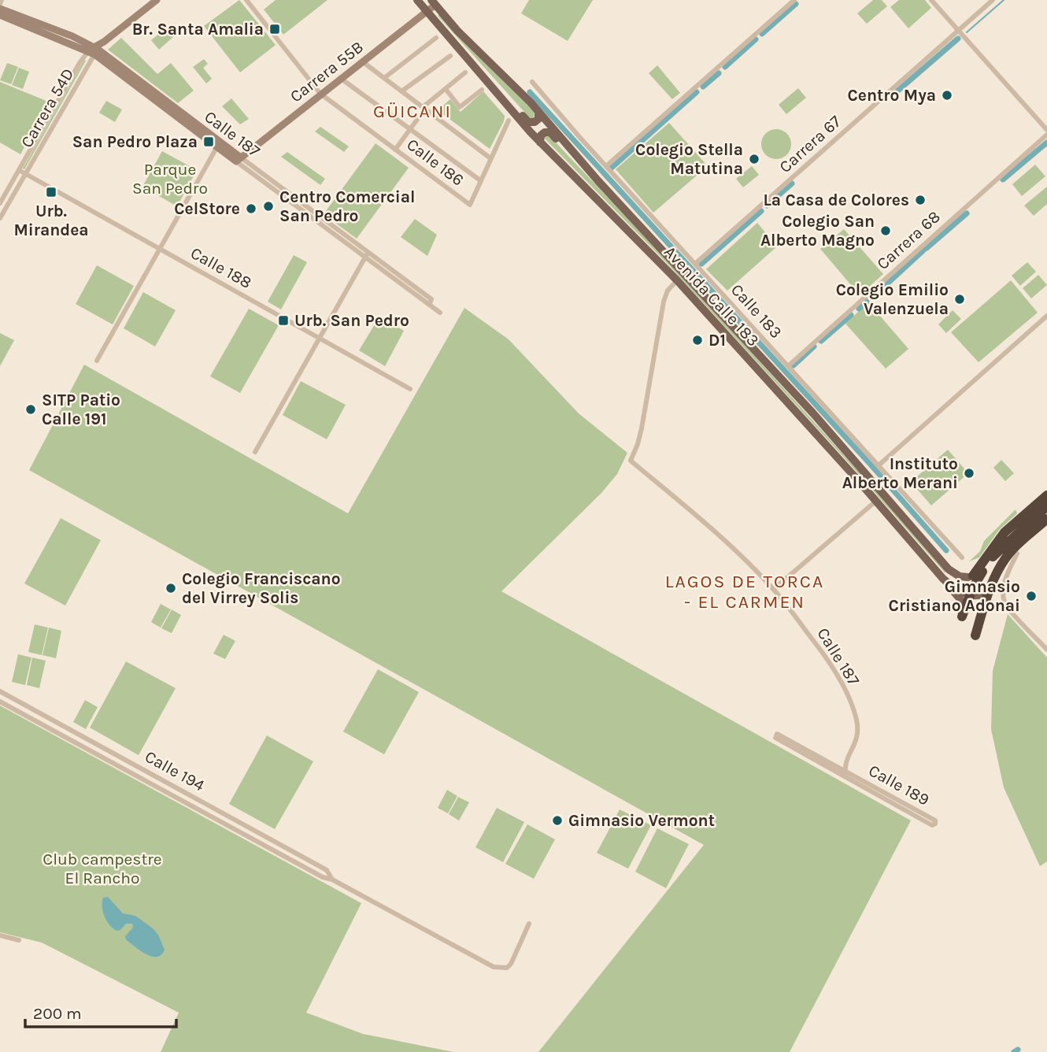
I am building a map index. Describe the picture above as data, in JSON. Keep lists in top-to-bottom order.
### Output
{
  "streets": {
    "main road": ["Avenida Calle 183"],
    "street": [
      "Carrera 55B",
      "Carrera 54D",
      "Calle 187",
      "Carrera 67",
      "Calle 186",
      "Carrera 68",
      "Calle 188",
      "Calle 183",
      "Calle 194",
      "Calle 189"
    ]
  },
  "crossings": [
    ["Carrera 55B", "Calle 187"],
    ["Carrera 55B", "Calle 186"],
    ["Carrera 55B", "Avenida Calle 183"],
    ["Carrera 54D", "Calle 187"],
    ["Carrera 54D", "Calle 188"],
    ["Calle 187", "Avenida Calle 183"],
    ["Calle 187", "Calle 189"],
    ["Carrera 67", "Calle 183"],
    ["Carrera 68", "Calle 183"]
  ],
  "districts": ["GÜICANI", "LAGOS DE TORCA - EL CARMEN"],
  "parks": ["Parque San Pedro", "Club campestre El Rancho"],
  "places": {
    "transit": [
      "Br. Santa Amalia",
      "San Pedro Plaza",
      "Urb. Mirandea",
      "Urb. San Pedro"
    ],
    "other": [
      "Centro Mya",
      "Colegio Stella Matutina",
      "La Casa de Colores",
      "Centro Comercial San Pedro",
      "CelStore",
      "Colegio San Alberto Magno",
      "Colegio Emilio Valenzuela",
      "D1",
      "SITP Patio Calle 191",
      "Instituto Alberto Merani",
      "Colegio Franciscano del Virrey Solis",
      "Gimnasio Cristiano Adonai",
      "Gimnasio Vermont"
    ]
  },
  "scale_bar": "200 m"
}
